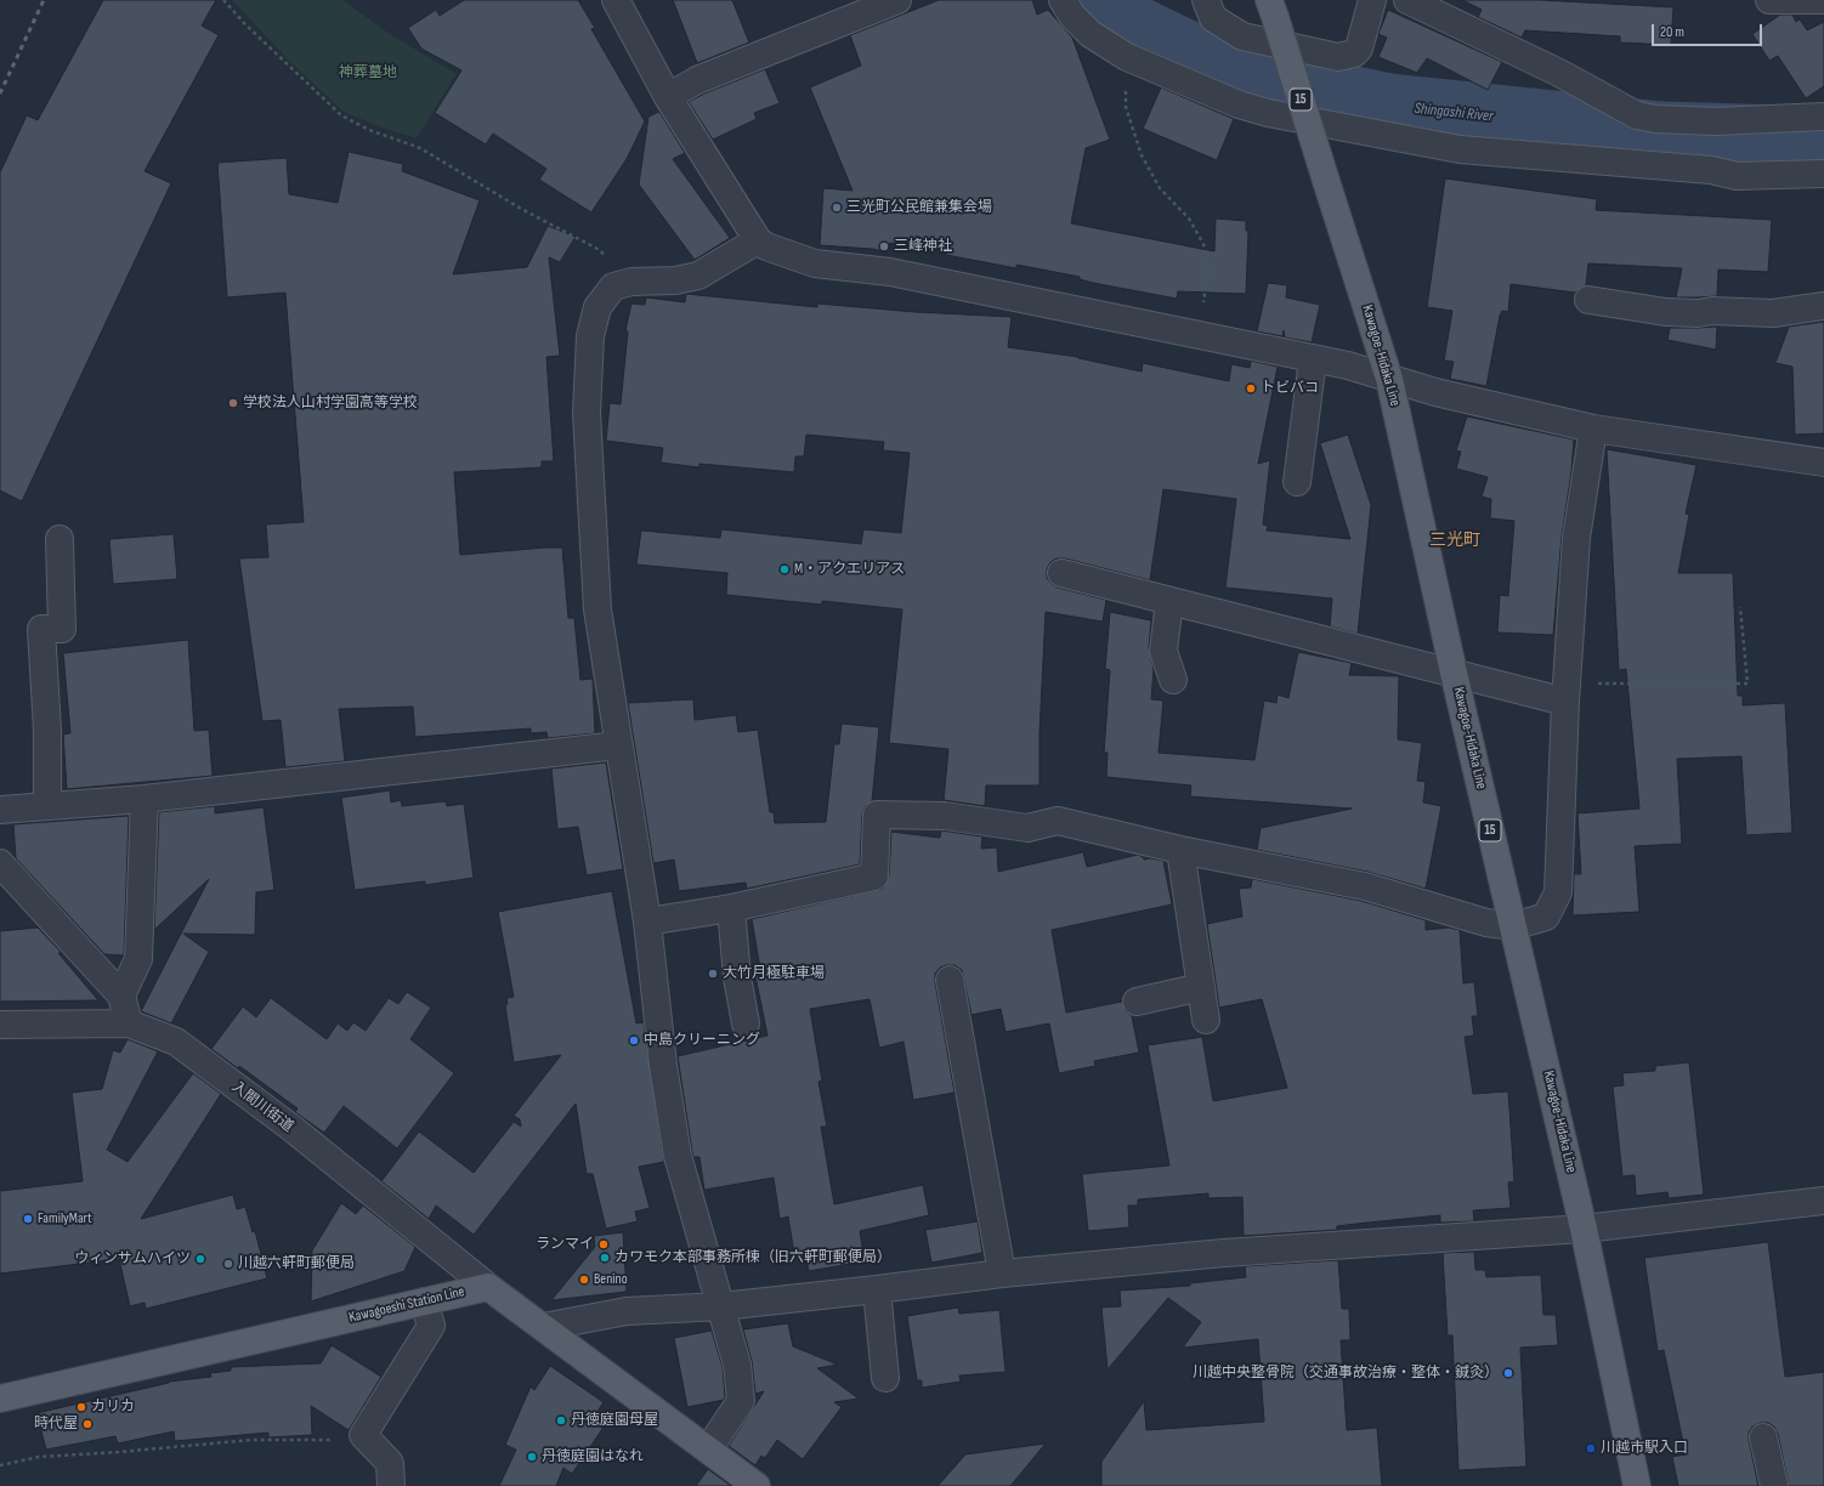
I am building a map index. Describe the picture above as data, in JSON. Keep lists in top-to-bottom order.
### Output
{
  "streets": {
    "main road": ["15", "Kawagoe-Hidaka Line", "Kawagoeshi Station Line"],
    "street": ["入間川街道"]
  },
  "crossings": [
    ["入間川街道", "Kawagoeshi Station Line"]
  ],
  "districts": ["三光町"],
  "water": ["Shingashi River"],
  "parks": ["神葬墓地"],
  "places": [
    "三光町公民館兼集会場",
    "三峰神社",
    "トビバコ",
    "学校法人山村学園高等学校",
    "M・アクエリアス",
    "大竹月極駐車場",
    "中島クリーニング",
    "FamilyMart",
    "ランマイ",
    "カワモク本部事務所棟（旧六軒町郵便局）",
    "ウィンサムハイツ",
    "川越六軒町郵便局",
    "Benino",
    "川越中央整骨院（交通事故治療・整体・鍼灸）",
    "カリカ",
    "丹徳庭園母屋",
    "時代屋",
    "川越市駅入口",
    "丹徳庭園はなれ"
  ],
  "scale_bar": "20 m"
}
